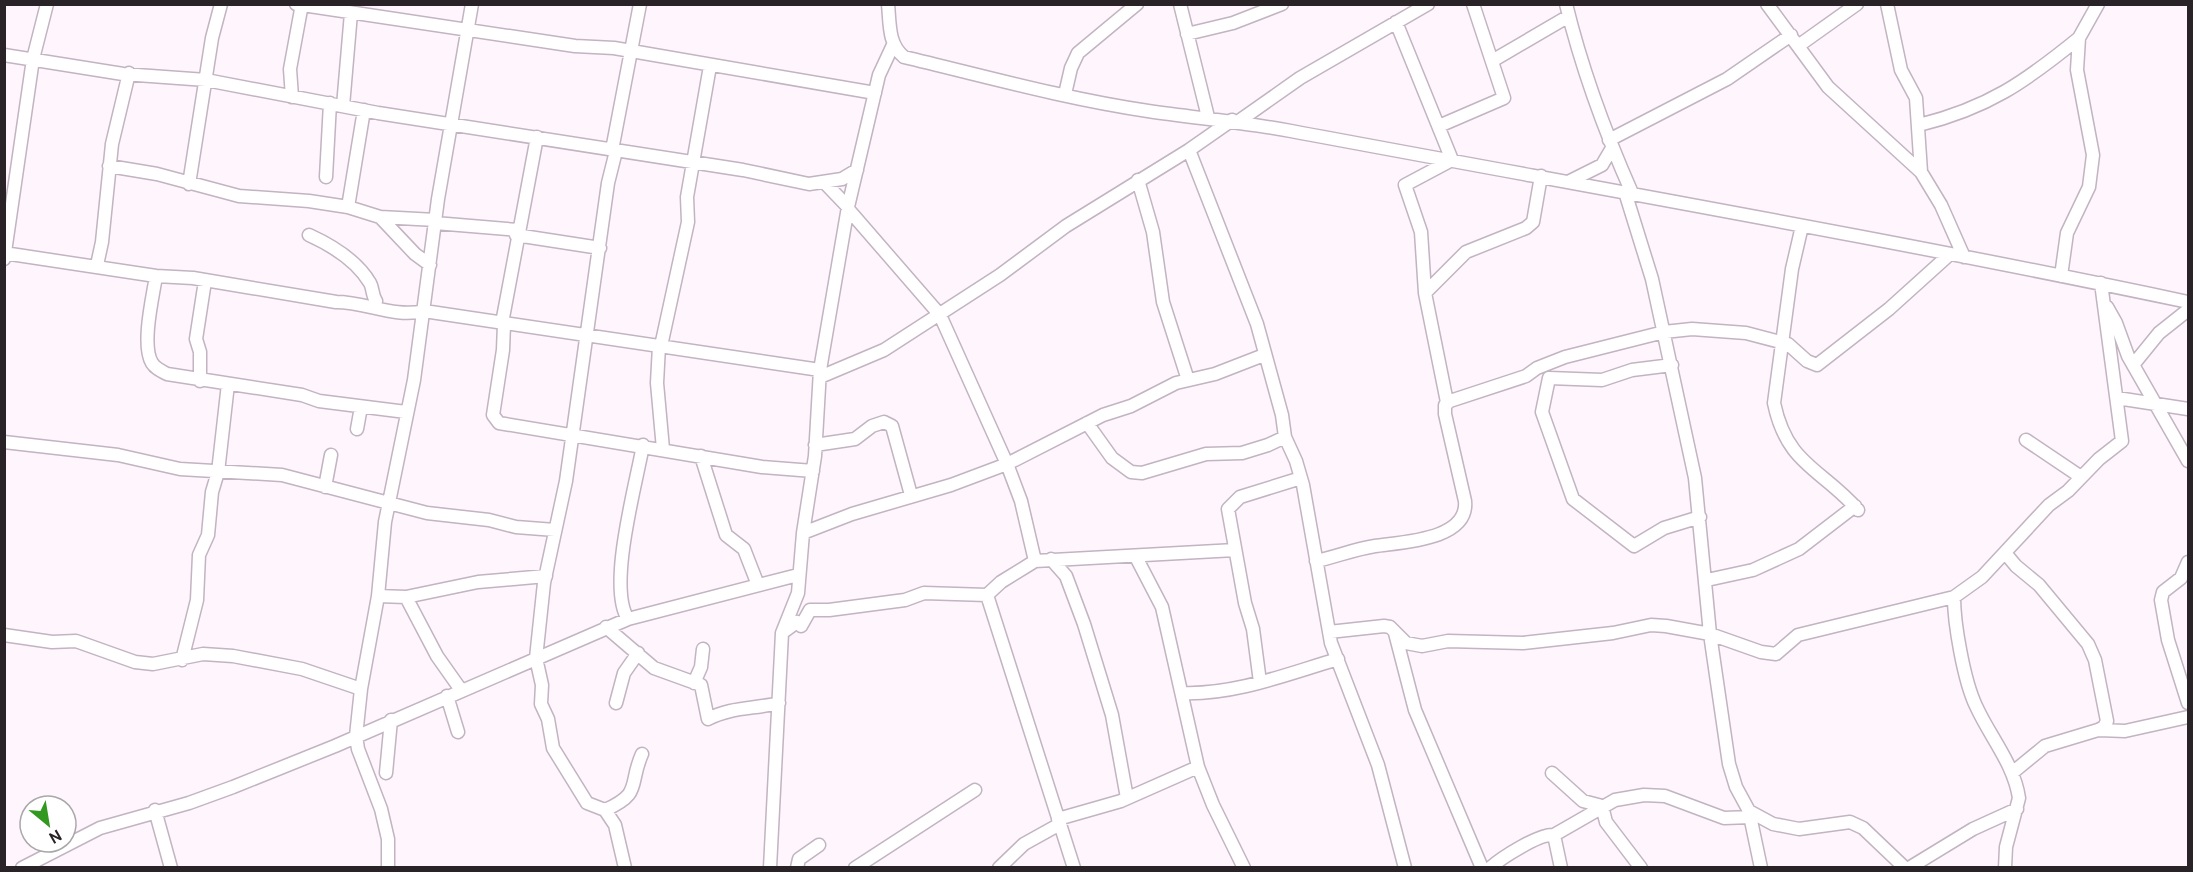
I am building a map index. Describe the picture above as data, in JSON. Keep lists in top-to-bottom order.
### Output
{
  "north": "bottom right"
}
